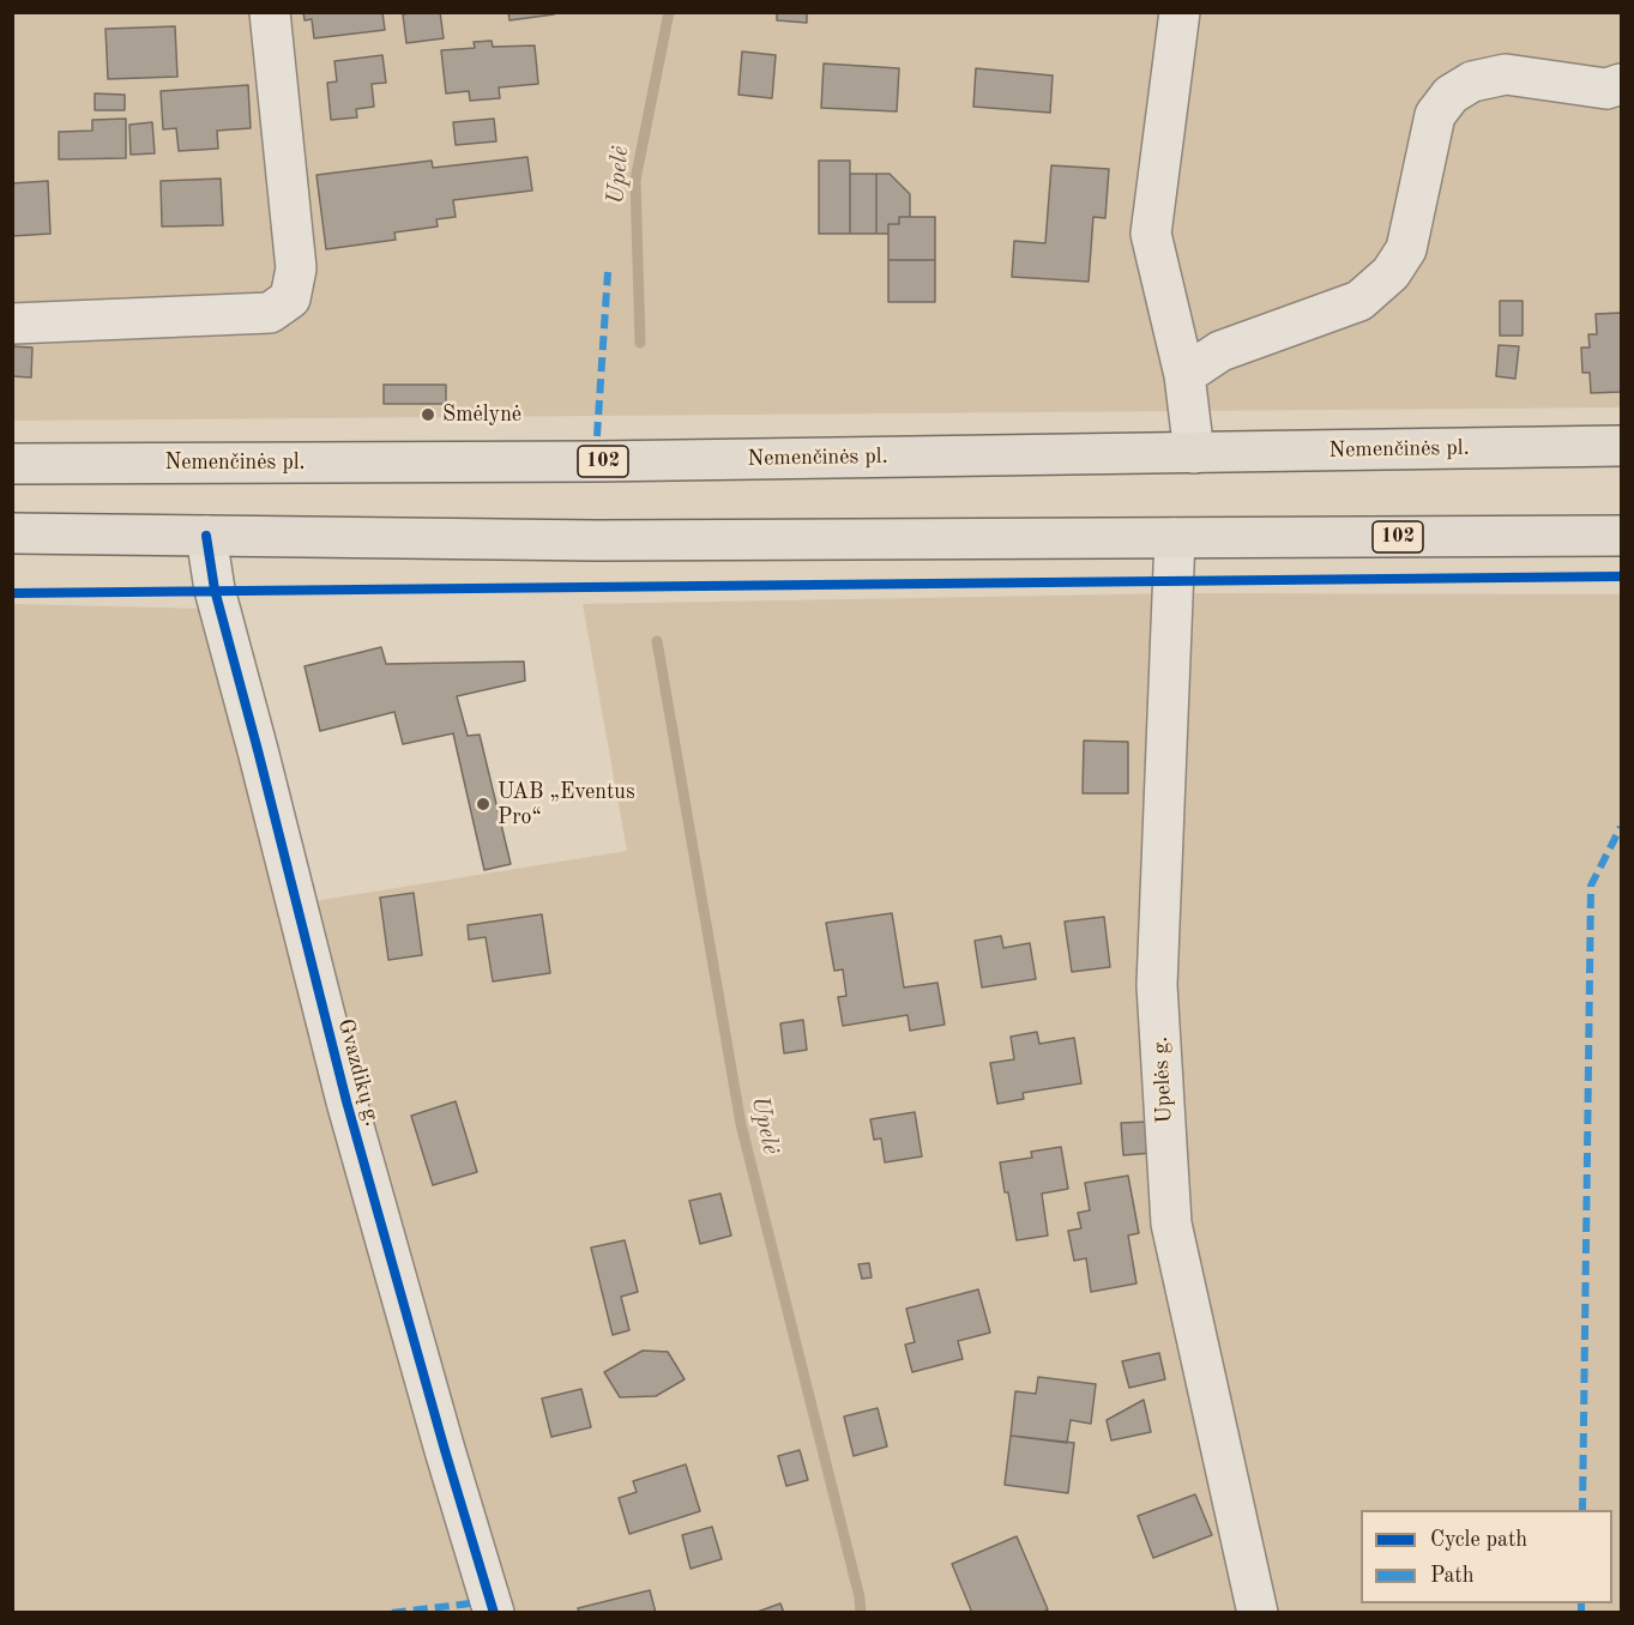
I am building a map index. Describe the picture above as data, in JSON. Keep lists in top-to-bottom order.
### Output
{
  "streets": {
    "main road": ["Nemenčinės pl.", "102"],
    "street": ["Gvazdikų g.", "Upelės g."]
  },
  "crossings": [
    ["102", "Gvazdikų g."],
    ["102", "Upelės g."]
  ],
  "water": ["Upelė"],
  "places": ["Smėlynė", "UAB „Eventus Pro“"],
  "legend": ["Cycle path", "Path"]
}
